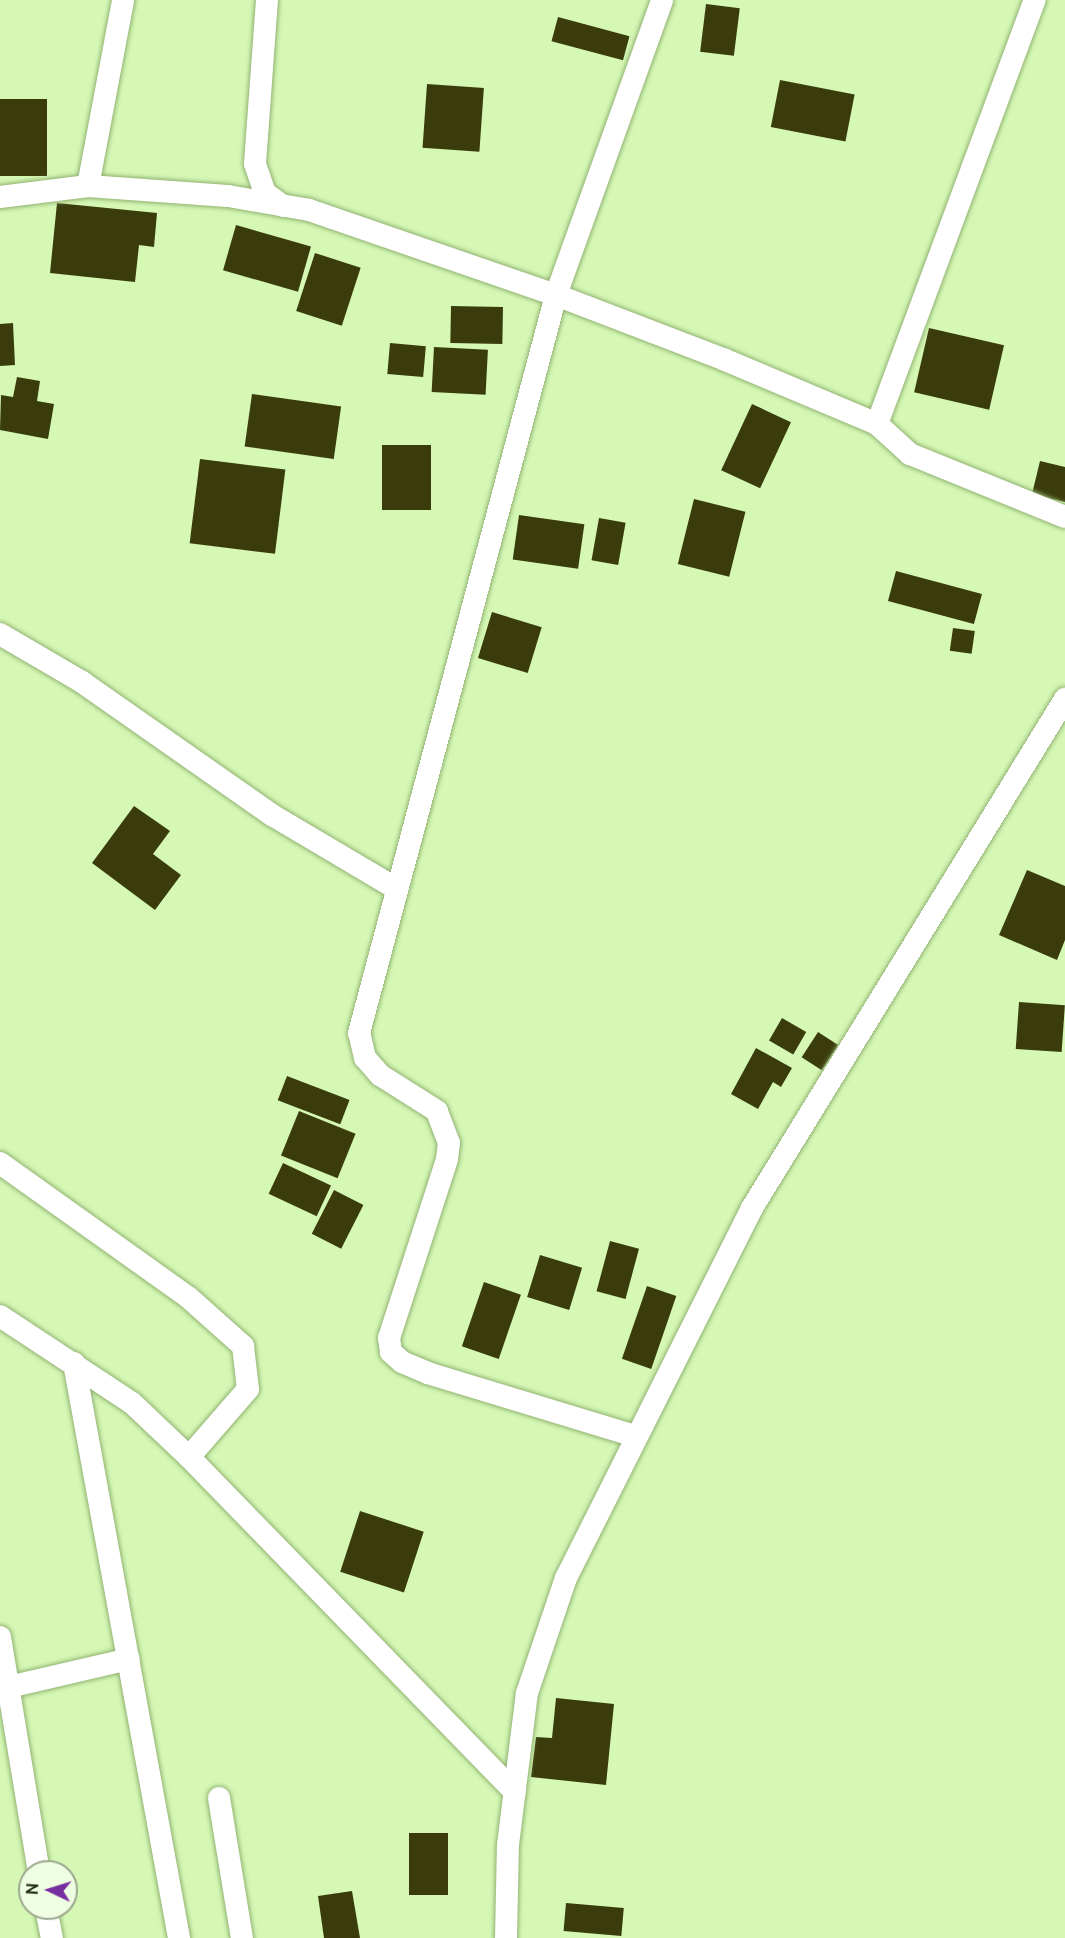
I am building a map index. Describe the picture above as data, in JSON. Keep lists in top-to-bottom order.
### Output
{
  "north": "left"
}
